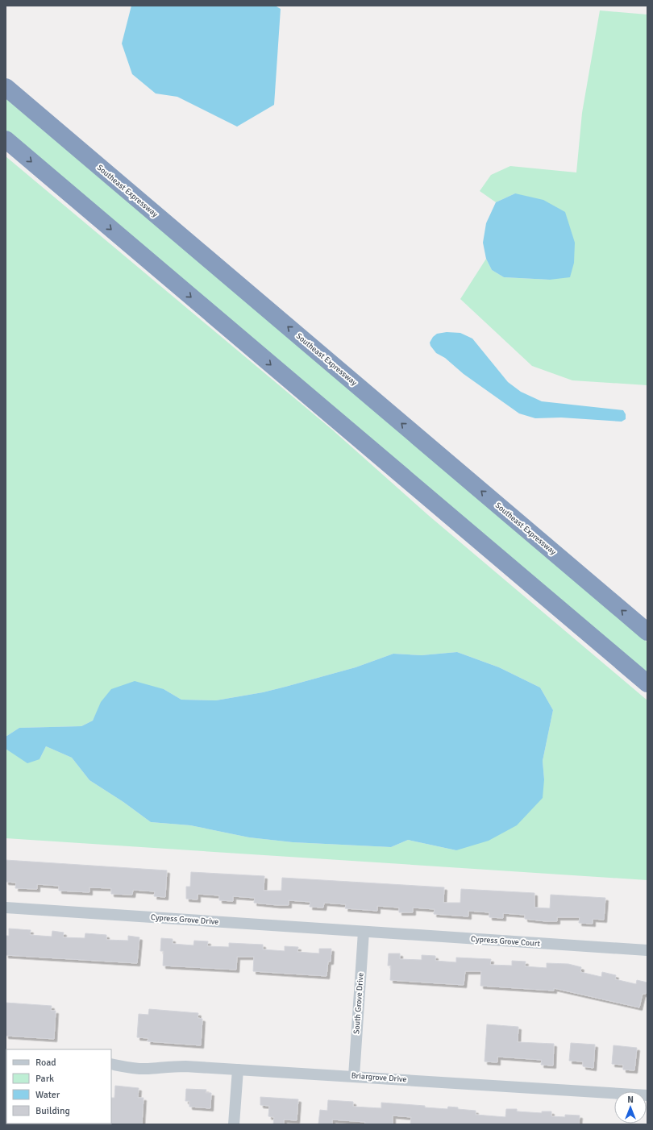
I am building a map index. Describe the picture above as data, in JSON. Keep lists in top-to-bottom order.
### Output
{
  "streets": {
    "highway": ["Southeast Expressway"],
    "street": [
      "Cypress Grove Drive",
      "Cypress Grove Court",
      "South Grove Drive",
      "Briargrove Drive"
    ]
  },
  "crossings": [
    ["Cypress Grove Drive", "Cypress Grove Court"],
    ["Cypress Grove Drive", "South Grove Drive"],
    ["Cypress Grove Court", "South Grove Drive"],
    ["South Grove Drive", "Briargrove Drive"]
  ],
  "legend": [
    "Road",
    "Park",
    "Water",
    "Building"
  ],
  "north": "top"
}
